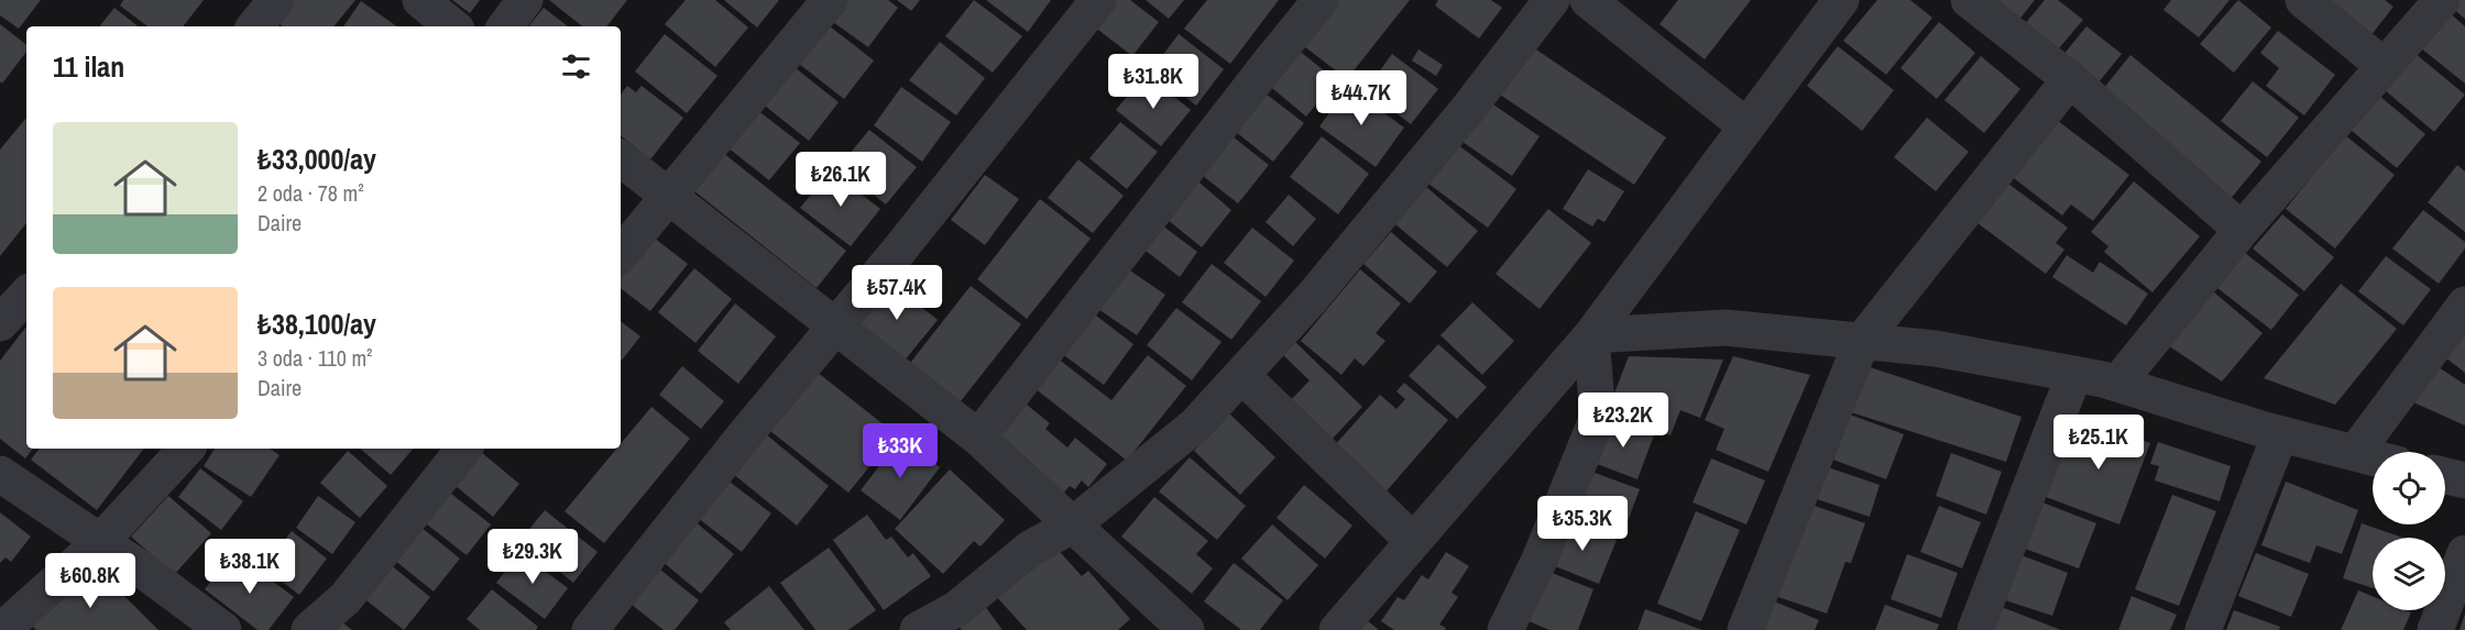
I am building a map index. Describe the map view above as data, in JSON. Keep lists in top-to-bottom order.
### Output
{
  "page": {
    "heading": "11 ilan",
    "price": [
      "₺31.8K",
      "₺44.7K",
      "₺26.1K",
      "₺57.4K",
      "₺23.2K",
      "₺25.1K",
      "₺33K",
      "₺35.3K",
      "₺29.3K",
      "₺38.1K",
      "₺60.8K"
    ],
    "list": [
      {
        "name": "₺33,000/ay",
        "note": "2 oda · 78 m² · Daire"
      },
      {
        "name": "₺38,100/ay",
        "note": "3 oda · 110 m² · Daire"
      }
    ]
  }
}
